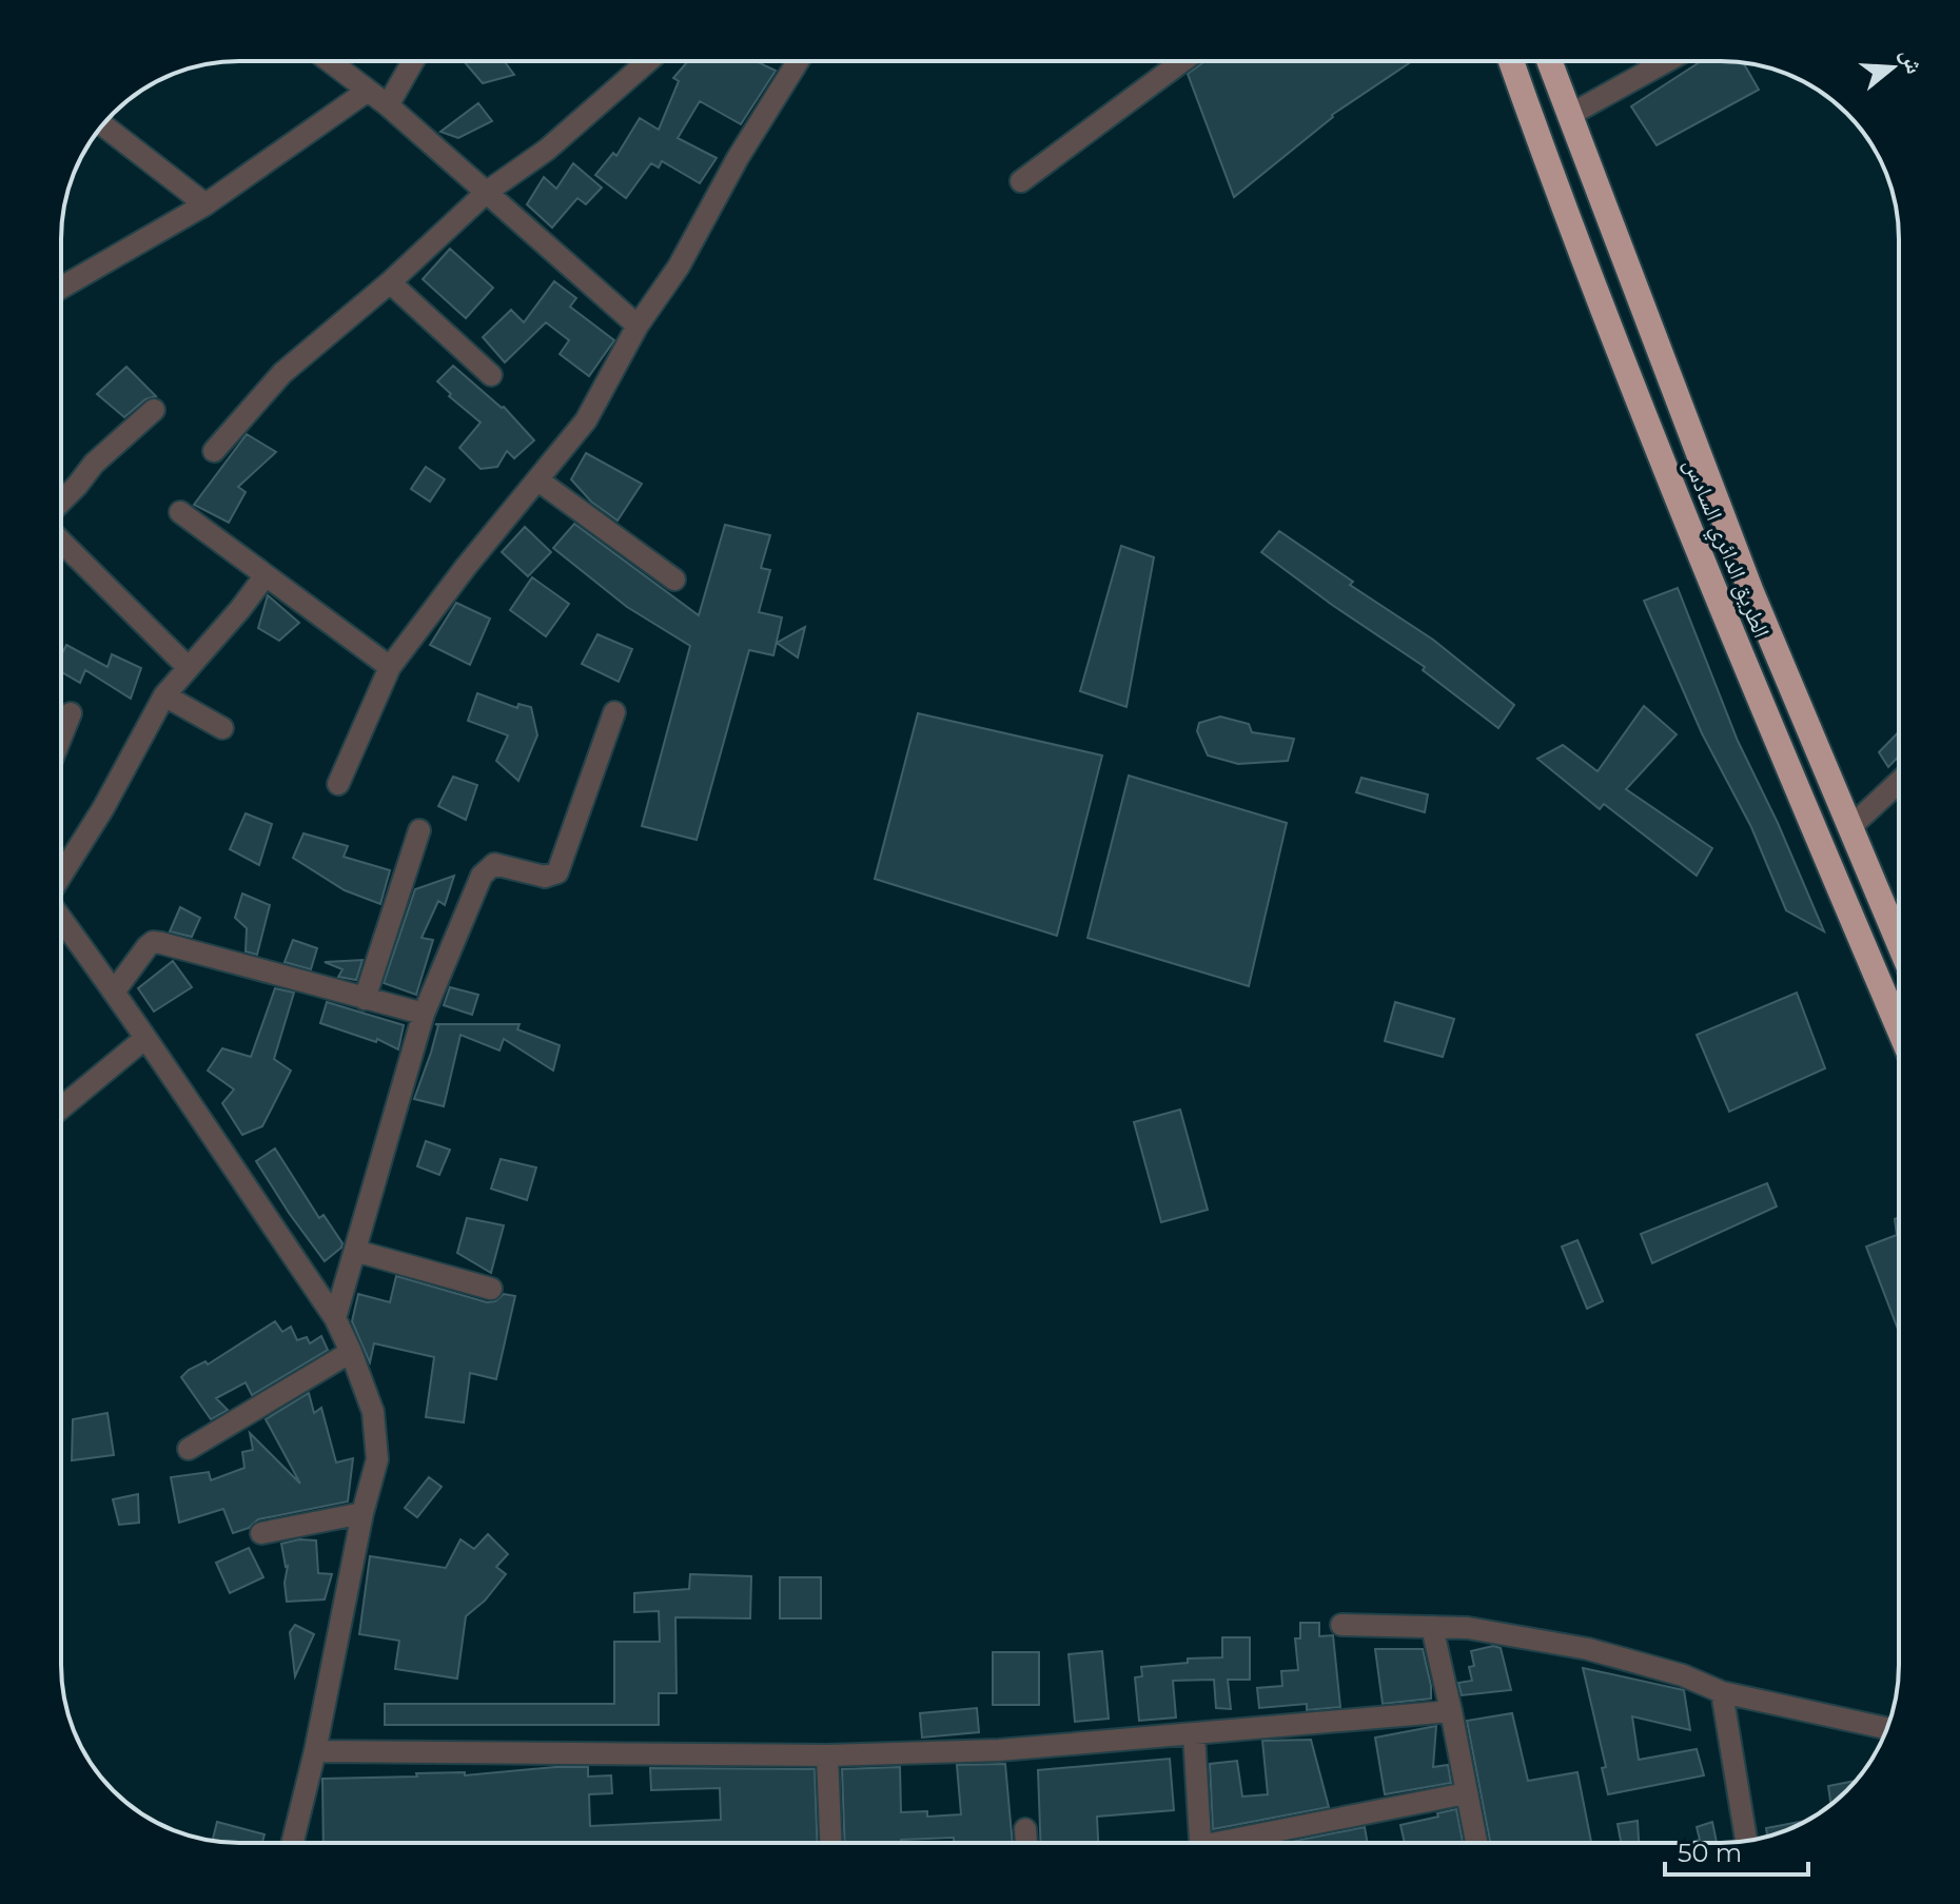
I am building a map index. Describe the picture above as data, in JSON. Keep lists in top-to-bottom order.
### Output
{
  "streets": {
    "highway": ["الطريق الدائري السادس"]
  },
  "scale_bar": "50 m",
  "north": "right"
}
